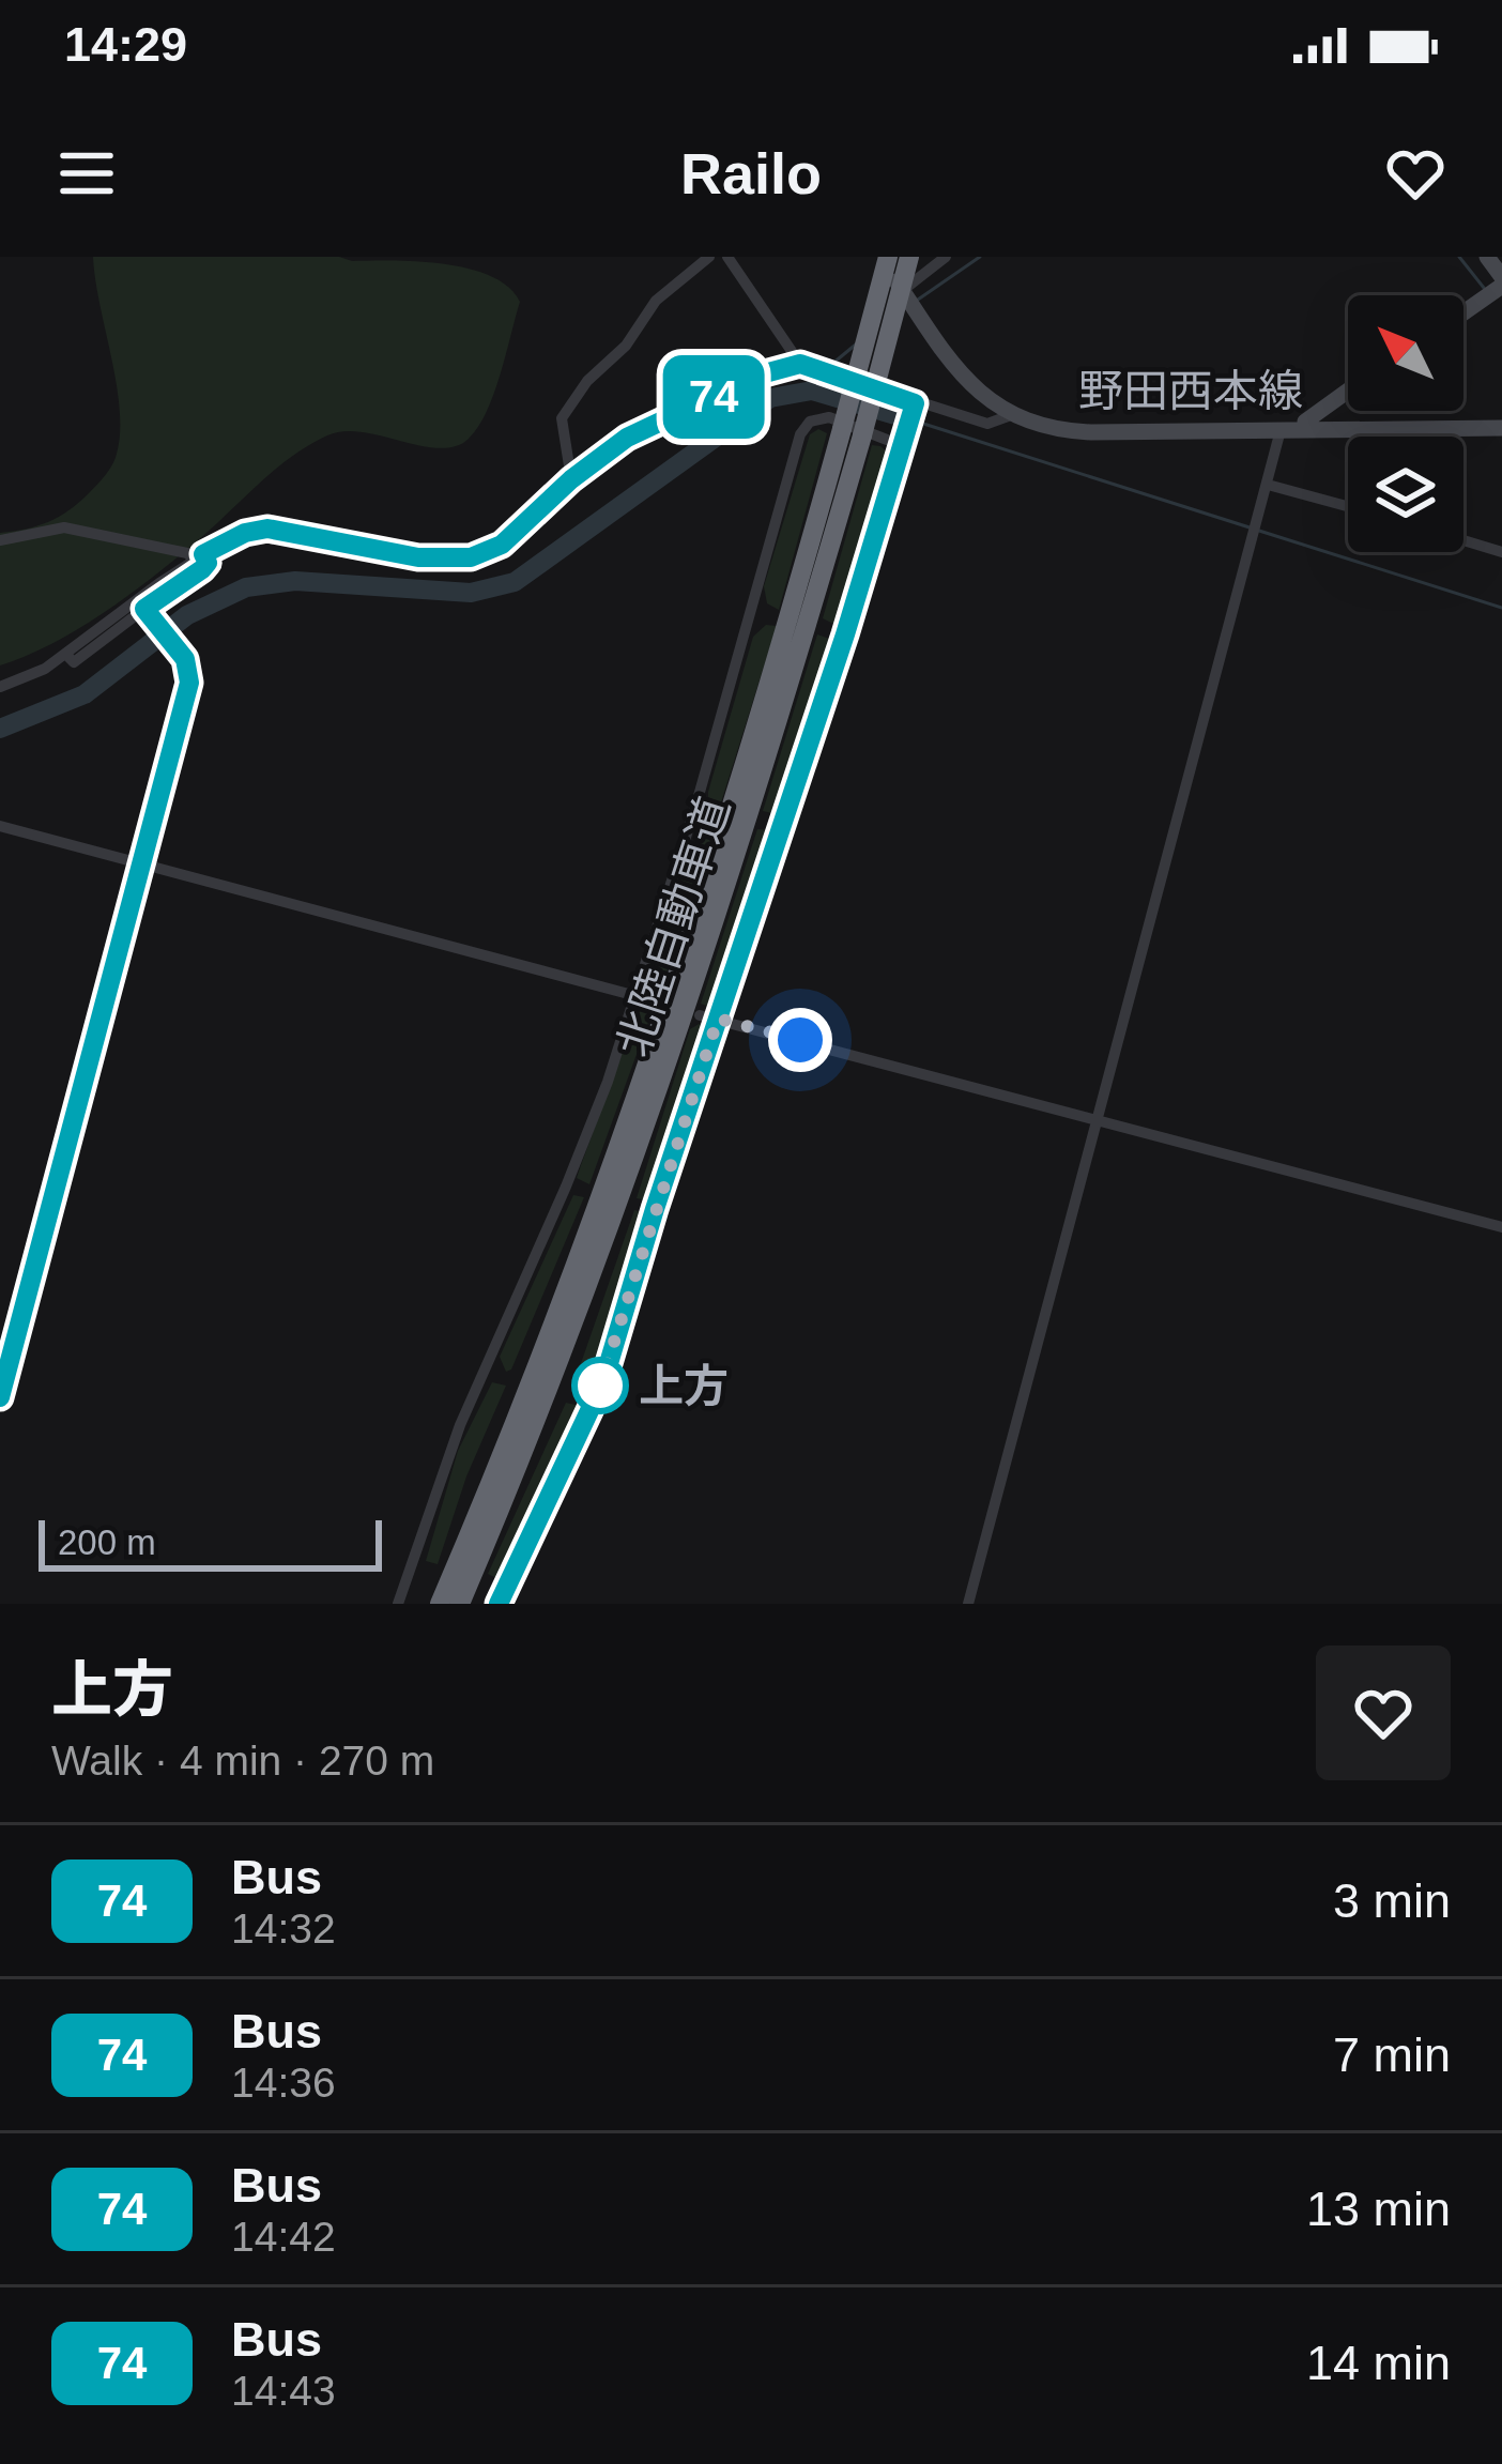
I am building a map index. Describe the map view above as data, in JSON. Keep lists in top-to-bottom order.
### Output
{
  "streets": {
    "highway": ["北陸自動車道"],
    "main road": ["野田西本線"]
  },
  "crossings": [
    ["野田西本線", "北陸自動車道"]
  ],
  "places": ["上方"],
  "lines": ["bus line 74"],
  "scale_bar": "200 m",
  "north": "top left",
  "page": {
    "status": "14:29",
    "header": "Railo",
    "on_map": "74",
    "scale": "200 m",
    "heading": ["上方", "Walk · 4 min · 270 m"],
    "list": [
      {
        "mark": "74",
        "name": "Bus",
        "note": "14:32",
        "value": "3 min"
      },
      {
        "mark": "74",
        "name": "Bus",
        "note": "14:36",
        "value": "7 min"
      },
      {
        "mark": "74",
        "name": "Bus",
        "note": "14:42",
        "value": "13 min"
      },
      {
        "mark": "74",
        "name": "Bus",
        "note": "14:43",
        "value": "14 min"
      }
    ]
  }
}
